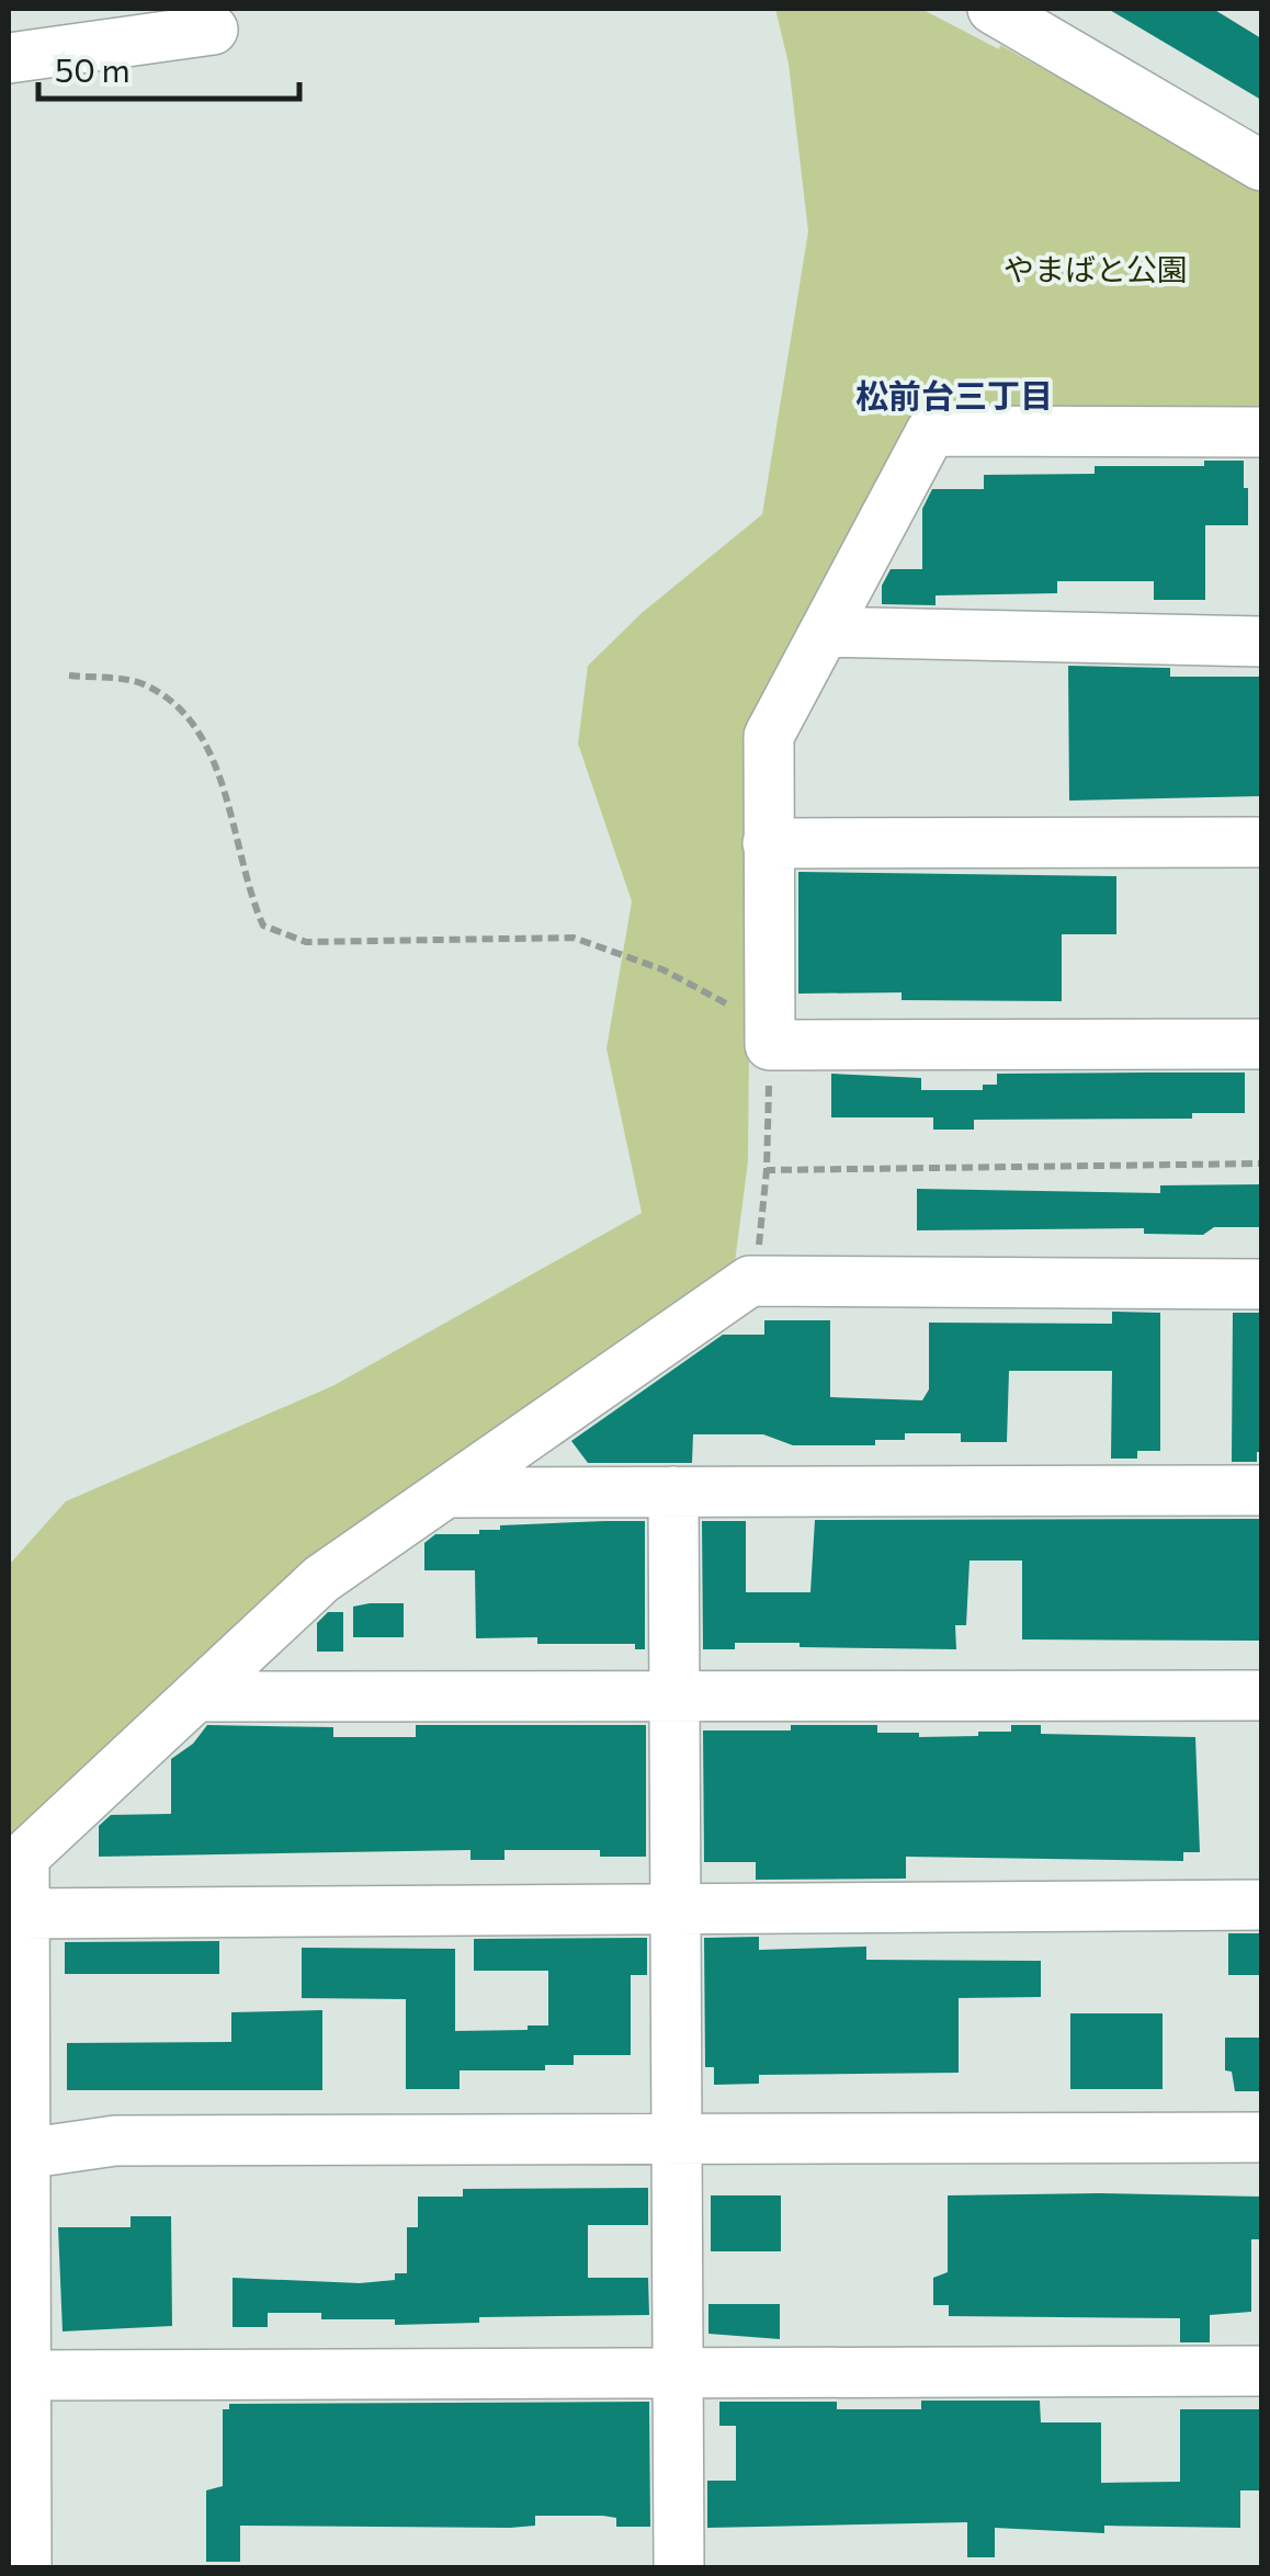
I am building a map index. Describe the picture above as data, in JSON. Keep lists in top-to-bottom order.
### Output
{
  "districts": ["松前台三丁目"],
  "parks": ["やまばと公園"],
  "scale_bar": "50 m"
}
